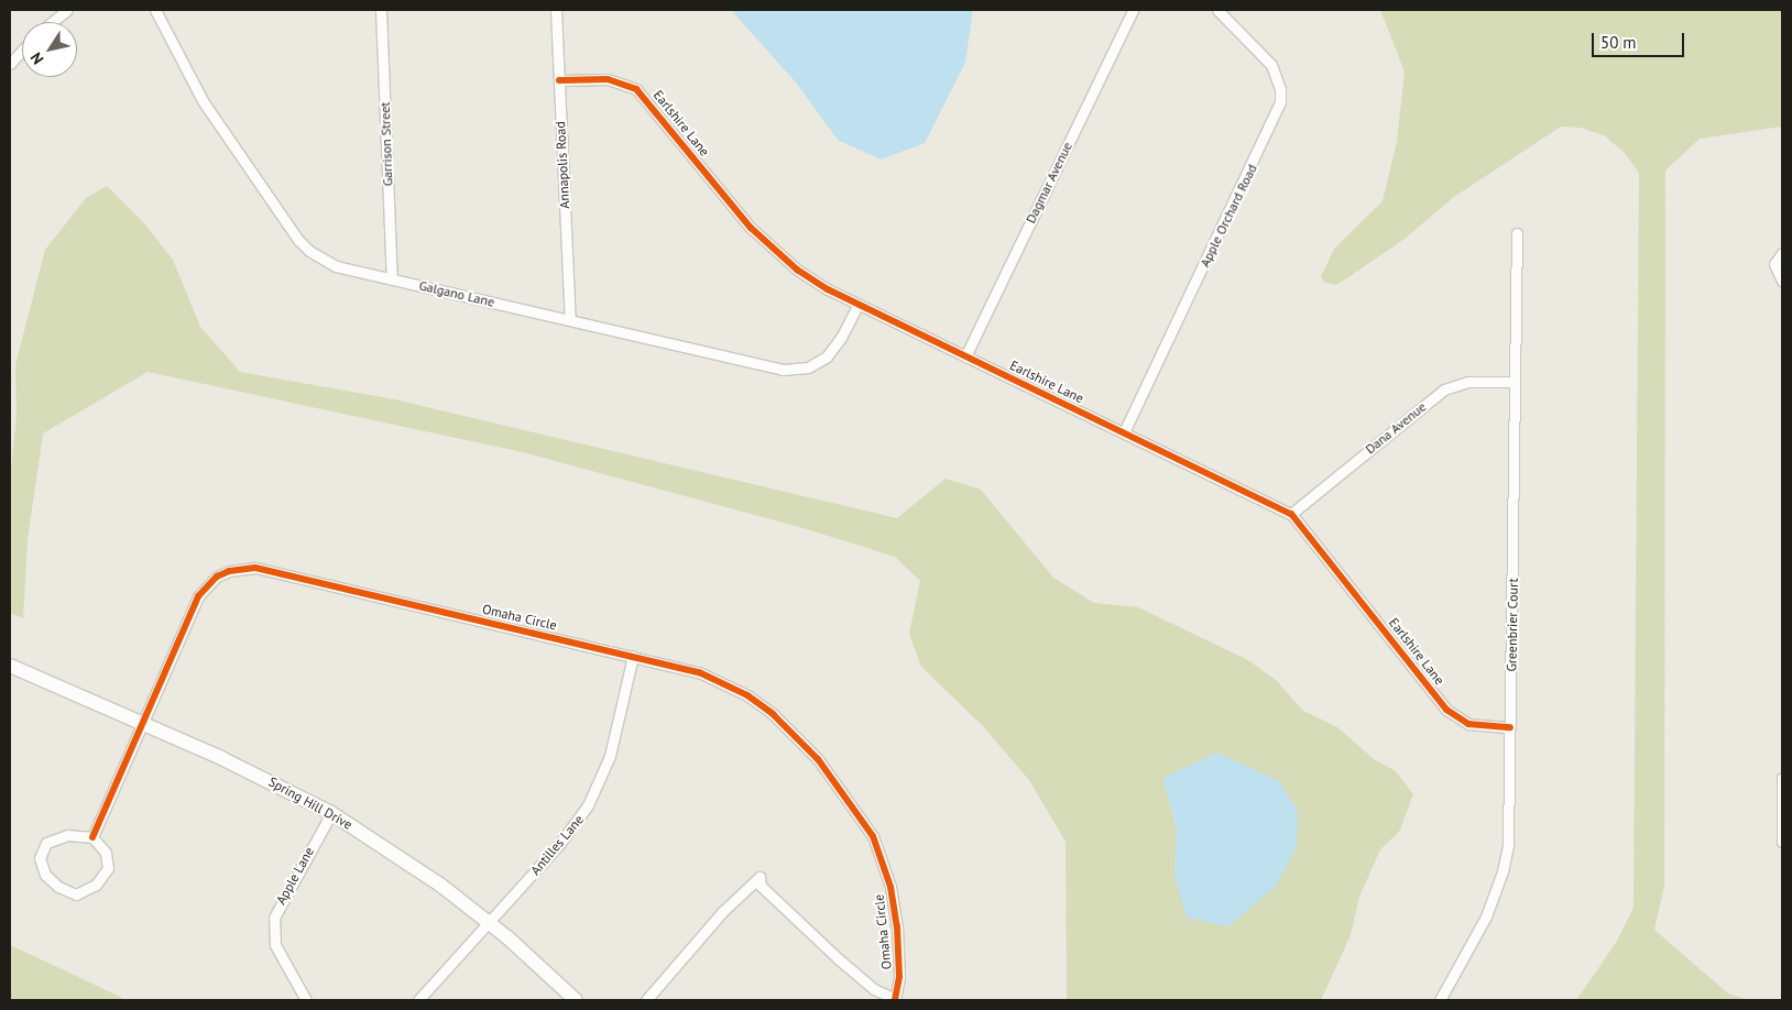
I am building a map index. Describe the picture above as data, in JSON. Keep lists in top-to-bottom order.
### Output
{
  "streets": {
    "main road": ["Spring Hill Drive"],
    "street": [
      "Earlshire Lane",
      "Garrison Street",
      "Annapolis Road",
      "Dagmar Avenue",
      "Apple Orchard Road",
      "Galgano Lane",
      "Dana Avenue",
      "Omaha Circle",
      "Greenbrier Court",
      "Antilles Lane",
      "Apple Lane"
    ]
  },
  "crossings": [
    ["Earlshire Lane", "Annapolis Road"],
    ["Earlshire Lane", "Dagmar Avenue"],
    ["Earlshire Lane", "Apple Orchard Road"],
    ["Earlshire Lane", "Galgano Lane"],
    ["Earlshire Lane", "Dana Avenue"],
    ["Earlshire Lane", "Greenbrier Court"],
    ["Garrison Street", "Galgano Lane"],
    ["Annapolis Road", "Galgano Lane"],
    ["Dana Avenue", "Greenbrier Court"],
    ["Omaha Circle", "Spring Hill Drive"],
    ["Omaha Circle", "Antilles Lane"],
    ["Spring Hill Drive", "Antilles Lane"],
    ["Spring Hill Drive", "Apple Lane"]
  ],
  "scale_bar": "50 m",
  "north": "bottom left"
}
